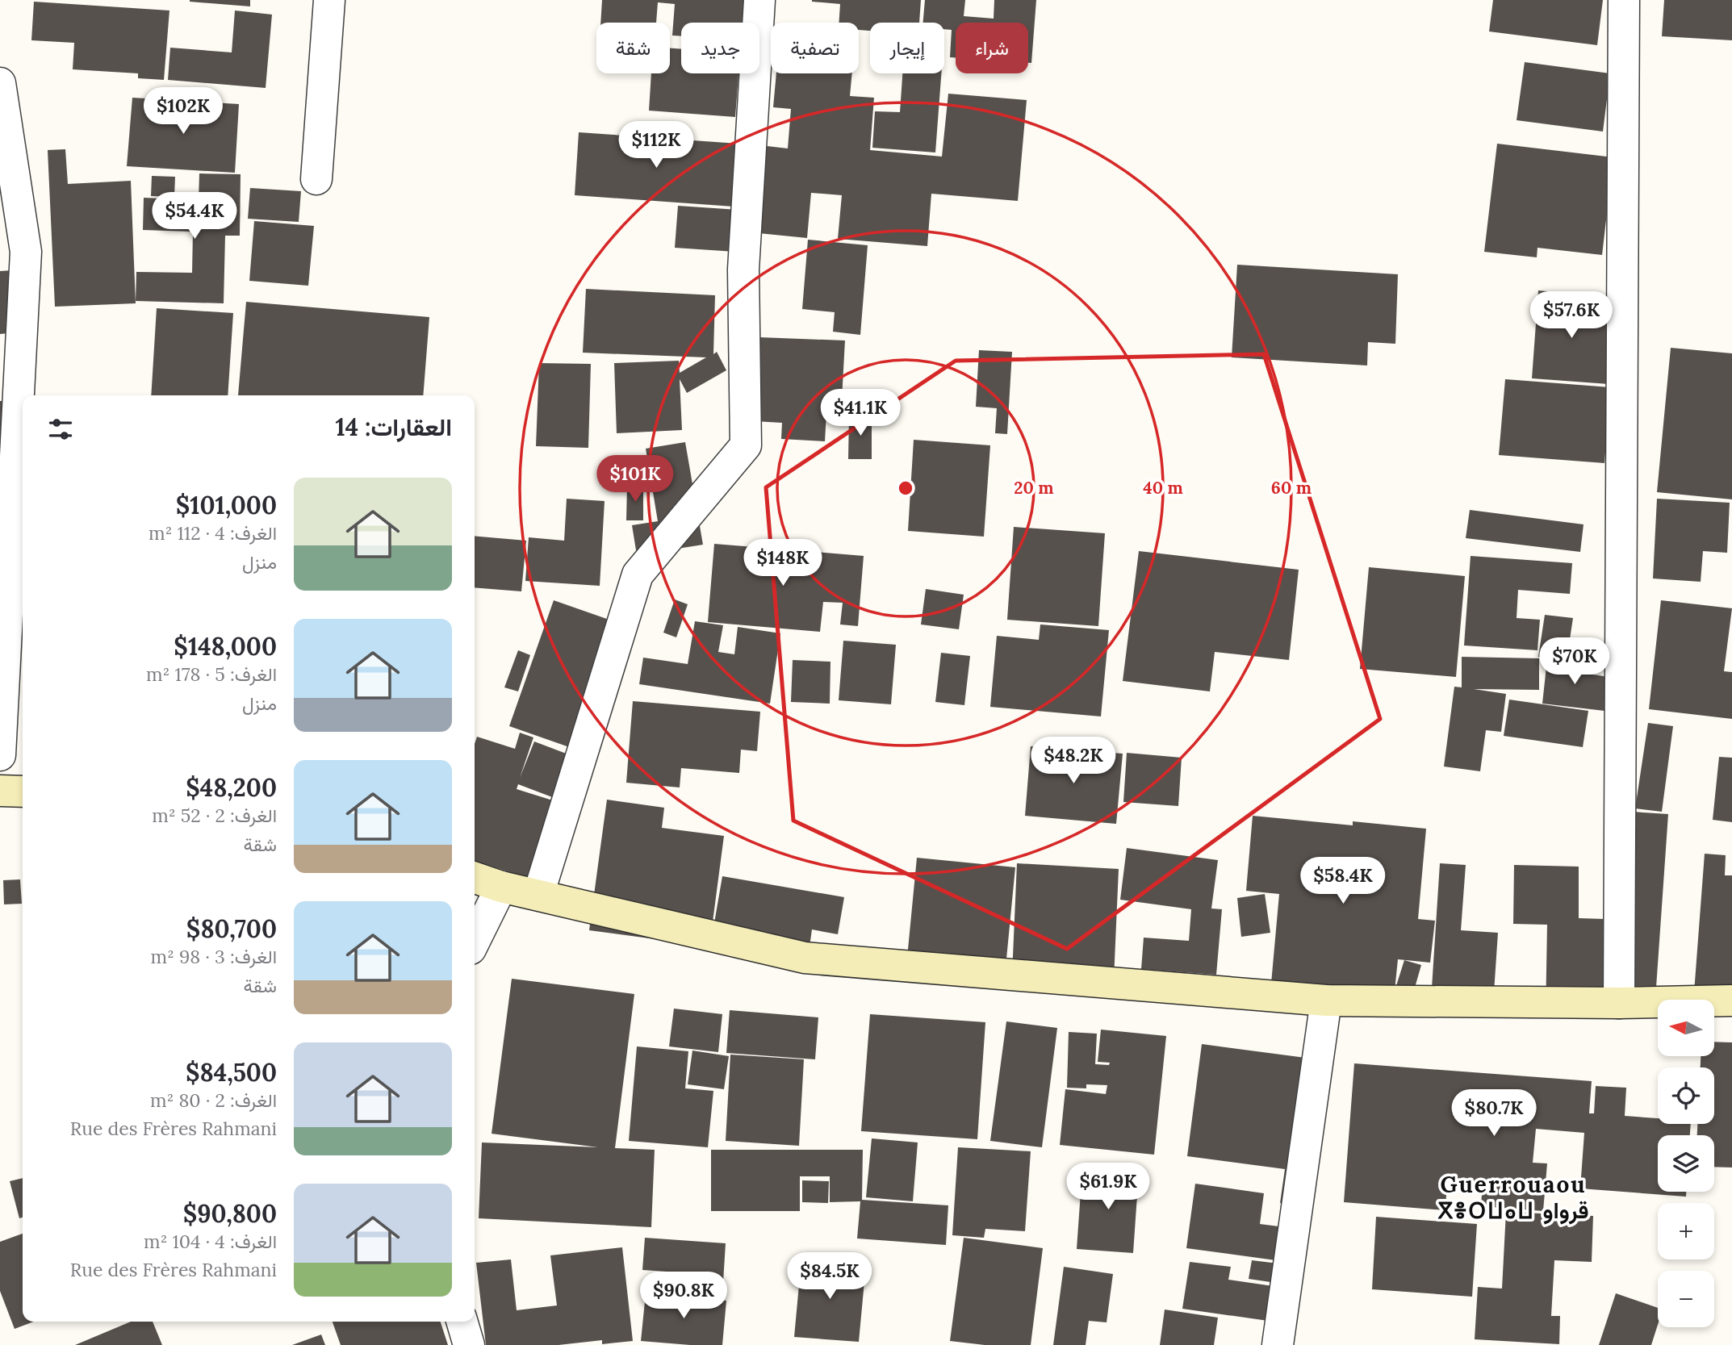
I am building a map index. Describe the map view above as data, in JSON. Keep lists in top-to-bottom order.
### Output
{
  "districts": ["Guerrouaou ⴳⴻⵔⵡⴰⵡ قرواو"],
  "north": "left",
  "page": {
    "chip": [
      "شراء",
      "إيجار",
      "تصفية",
      "جديد",
      "شقة"
    ],
    "price": [
      "$102K",
      "$112K",
      "$54.4K",
      "$57.6K",
      "$41.1K",
      "$101K",
      "$148K",
      "$70K",
      "$48.2K",
      "$58.4K",
      "$80.7K",
      "$61.9K",
      "$84.5K",
      "$90.8K"
    ],
    "heading": "العقارات: 14",
    "list": [
      {
        "name": "$101,000",
        "note": "الغرف: 4 · 112 m² · منزل"
      },
      {
        "name": "$148,000",
        "note": "الغرف: 5 · 178 m² · منزل"
      },
      {
        "name": "$48,200",
        "note": "الغرف: 2 · 52 m² · شقة"
      },
      {
        "name": "$80,700",
        "note": "الغرف: 3 · 98 m² · شقة"
      },
      {
        "name": "$84,500",
        "note": "الغرف: 2 · 80 m² · Rue des Frères Rahmani"
      },
      {
        "name": "$90,800",
        "note": "الغرف: 4 · 104 m² · Rue des Frères Rahmani"
      }
    ],
    "map_buttons": ["+", "−"]
  },
  "rings": ["20 m", "40 m", "60 m"]
}
